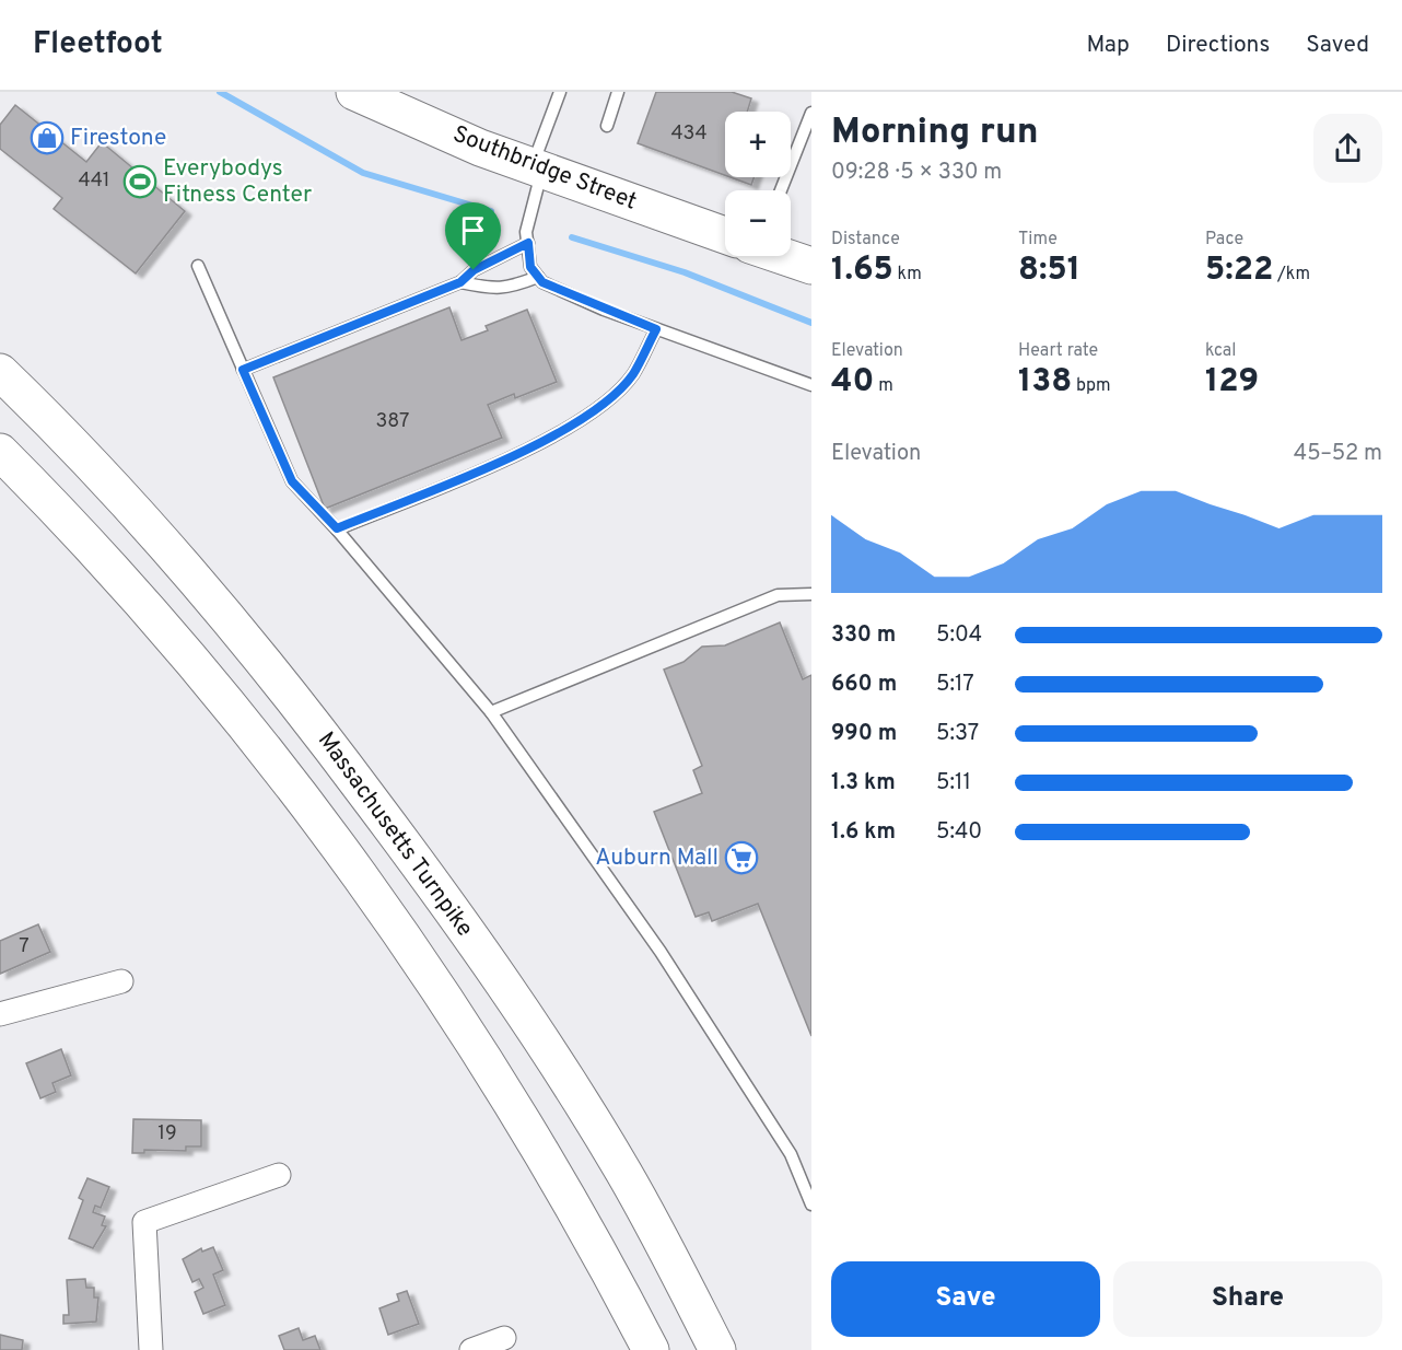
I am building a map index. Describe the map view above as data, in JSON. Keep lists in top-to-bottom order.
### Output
{
  "streets": {
    "main road": ["Southbridge Street", "Massachusetts Turnpike"]
  },
  "places": {
    "shop": ["Firestone"],
    "sports": ["Everybodys Fitness Center"],
    "supermarket": ["Auburn Mall"]
  },
  "house_numbers": [
    "434",
    "441",
    "387",
    "7",
    "19"
  ],
  "page": {
    "header": "Fleetfoot",
    "nav": ["Map", "Directions", "Saved"],
    "heading": ["Morning run", "09:28 · 5 × 330 m"],
    "map_buttons": ["+", "−"],
    "stats": [
      ["Distance", "1.65 km"],
      ["Time", "8:51"],
      ["Pace", "5:22 /km"],
      ["Elevation", "40 m"],
      ["Heart rate", "138 bpm"],
      ["kcal", "129"]
    ],
    "chart": ["Elevation", "45–52 m"],
    "list": [
      {
        "name": "330 m",
        "note": "5:04"
      },
      {
        "name": "660 m",
        "note": "5:17"
      },
      {
        "name": "990 m",
        "note": "5:37"
      },
      {
        "name": "1.3 km",
        "note": "5:11"
      },
      {
        "name": "1.6 km",
        "note": "5:40"
      }
    ],
    "buttons": ["Save", "Share"]
  }
}
